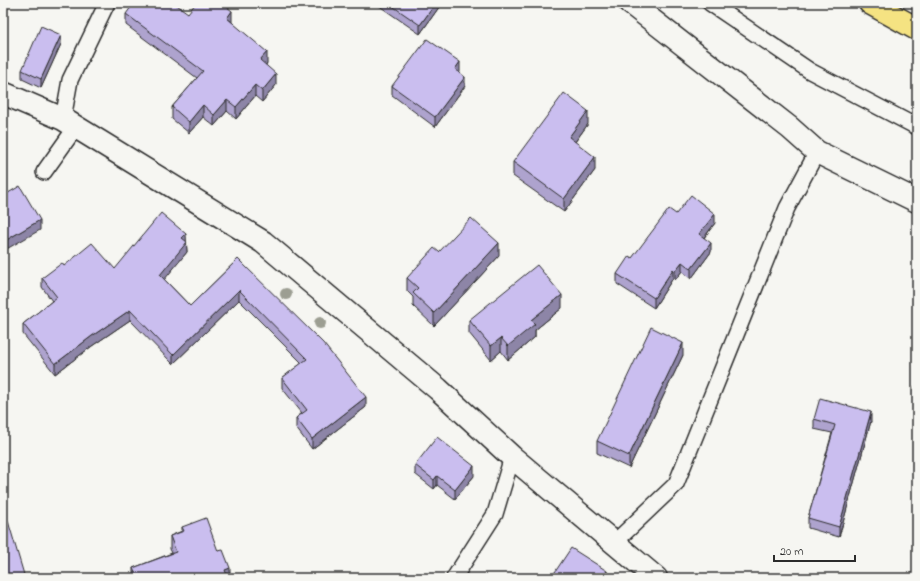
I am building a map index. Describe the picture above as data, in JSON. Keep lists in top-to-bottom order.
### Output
{
  "scale_bar": "20 m"
}
